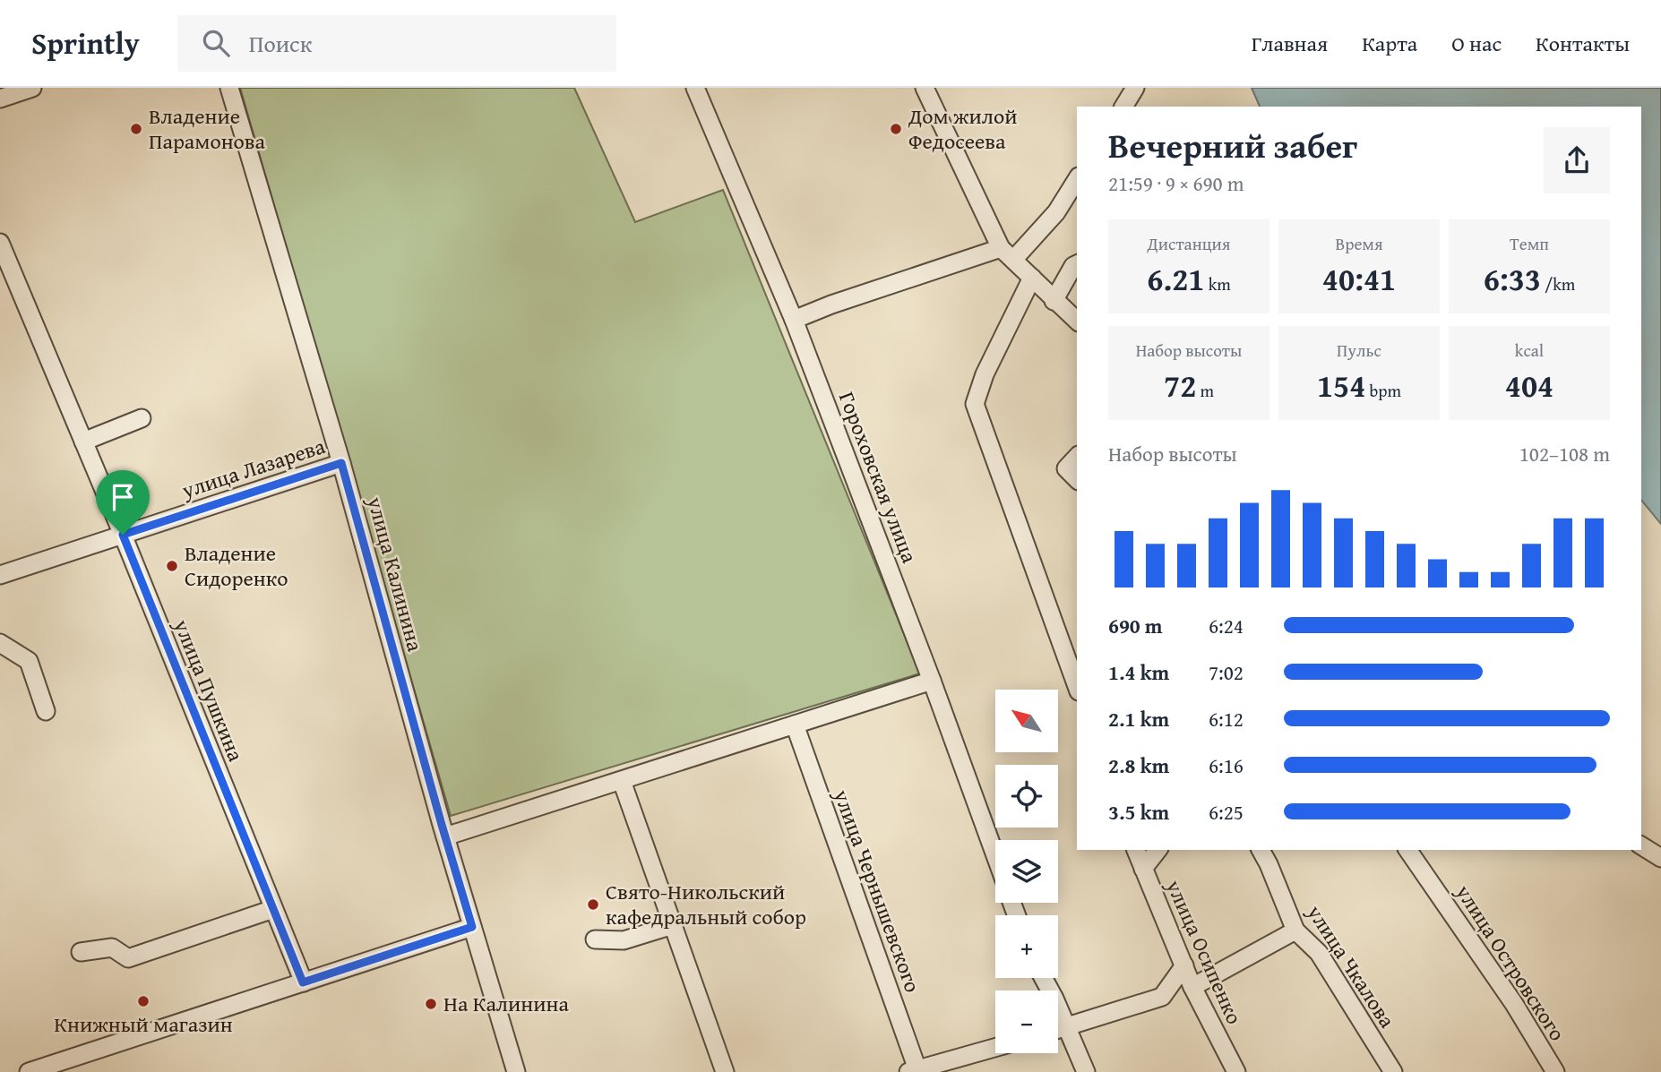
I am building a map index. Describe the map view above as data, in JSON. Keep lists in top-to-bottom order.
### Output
{
  "streets": {
    "street": [
      "улица Лазарева",
      "Гороховская улица",
      "улица Калинина",
      "улица Пушкина",
      "улица Чернышевского",
      "улица Осипенко",
      "улица Островского",
      "улица Чкалова"
    ]
  },
  "crossings": [
    ["улица Лазарева", "улица Калинина"],
    ["улица Лазарева", "улица Пушкина"]
  ],
  "places": [
    "Владение Парамонова",
    "Дом жилой Федосеева",
    "Владение Сидоренко",
    "Свято-Никольский кафедральный собор",
    "Книжный магазин",
    "На Калинина"
  ],
  "north": "top left",
  "page": {
    "header": "Sprintly",
    "search": "Поиск",
    "nav": [
      "Главная",
      "Карта",
      "О нас",
      "Контакты"
    ],
    "heading": ["Вечерний забег", "21:59 · 9 × 690 m"],
    "stats": [
      ["Дистанция", "6.21 km"],
      ["Время", "40:41"],
      ["Темп", "6:33 /km"],
      ["Набор высоты", "72 m"],
      ["Пульс", "154 bpm"],
      ["kcal", "404"]
    ],
    "chart": ["Набор высоты", "102–108 m"],
    "list": [
      {
        "name": "690 m",
        "note": "6:24"
      },
      {
        "name": "1.4 km",
        "note": "7:02"
      },
      {
        "name": "2.1 km",
        "note": "6:12"
      },
      {
        "name": "2.8 km",
        "note": "6:16"
      },
      {
        "name": "3.5 km",
        "note": "6:25"
      }
    ],
    "map_buttons": ["+", "−"]
  }
}
